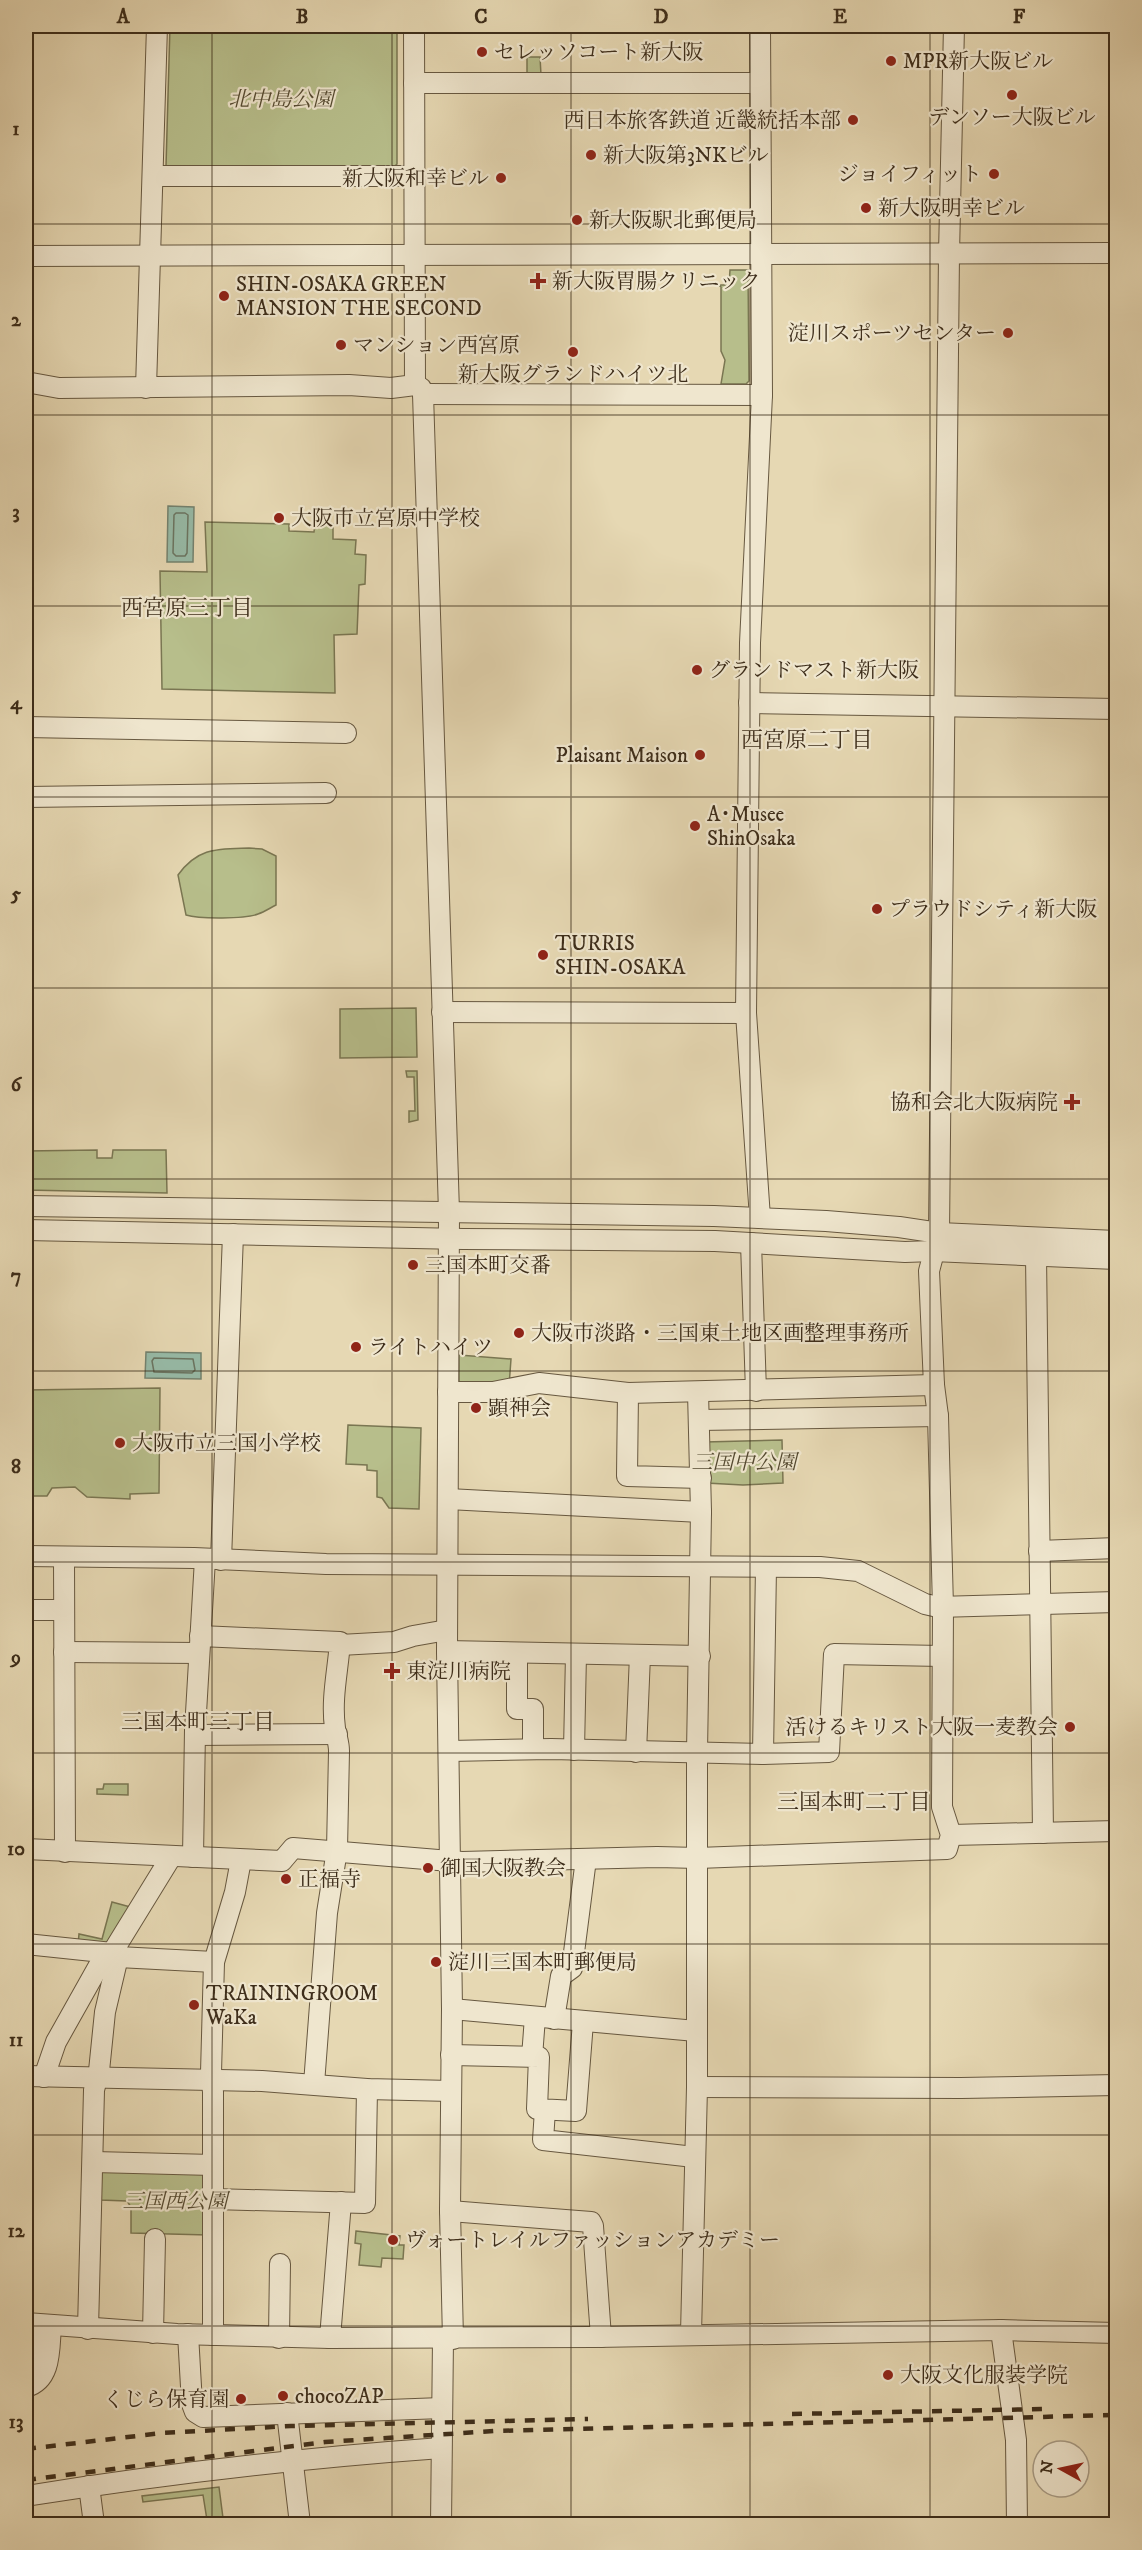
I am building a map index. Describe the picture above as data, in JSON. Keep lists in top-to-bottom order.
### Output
{
  "districts": [
    "西宮原三丁目",
    "西宮原二丁目",
    "三国本町三丁目",
    "三国本町二丁目"
  ],
  "parks": ["北中島公園", "三国中公園", "三国西公園"],
  "places": {
    "other": [
      "セレッソコート新大阪",
      "MPR新大阪ビル",
      "デンソー大阪ビル",
      "西日本旅客鉄道 近畿統括本部",
      "新大阪第3NKビル",
      "ジョイフィット",
      "新大阪和幸ビル",
      "新大阪明幸ビル",
      "新大阪駅北郵便局",
      "SHIN-OSAKA GREEN MANSION THE SECOND",
      "淀川スポーツセンター",
      "マンション西宮原",
      "新大阪グランドハイツ北",
      "大阪市立宮原中学校",
      "グランドマスト新大阪",
      "Plaisant Maison",
      "A･Musee ShinOsaka",
      "プラウドシティ新大阪",
      "TURRIS SHIN-OSAKA",
      "三国本町交番",
      "大阪市淡路・三国東土地区画整理事務所",
      "ライトハイツ",
      "顕神会",
      "大阪市立三国小学校",
      "活けるキリスト大阪一麦教会",
      "御国大阪教会",
      "正福寺",
      "淀川三国本町郵便局",
      "TRAININGROOM WaKa",
      "ヴォートレイルファッションアカデミー",
      "大阪文化服装学院",
      "chocoZAP",
      "くじら保育園"
    ],
    "health": ["新大阪胃腸クリニック", "協和会北大阪病院", "東淀川病院"]
  },
  "north": "left",
  "grid": {
    "columns": [
      "A",
      "B",
      "C",
      "D",
      "E",
      "F"
    ],
    "rows": [
      "1",
      "2",
      "3",
      "4",
      "5",
      "6",
      "7",
      "8",
      "9",
      "10",
      "11",
      "12",
      "13"
    ]
  }
}
